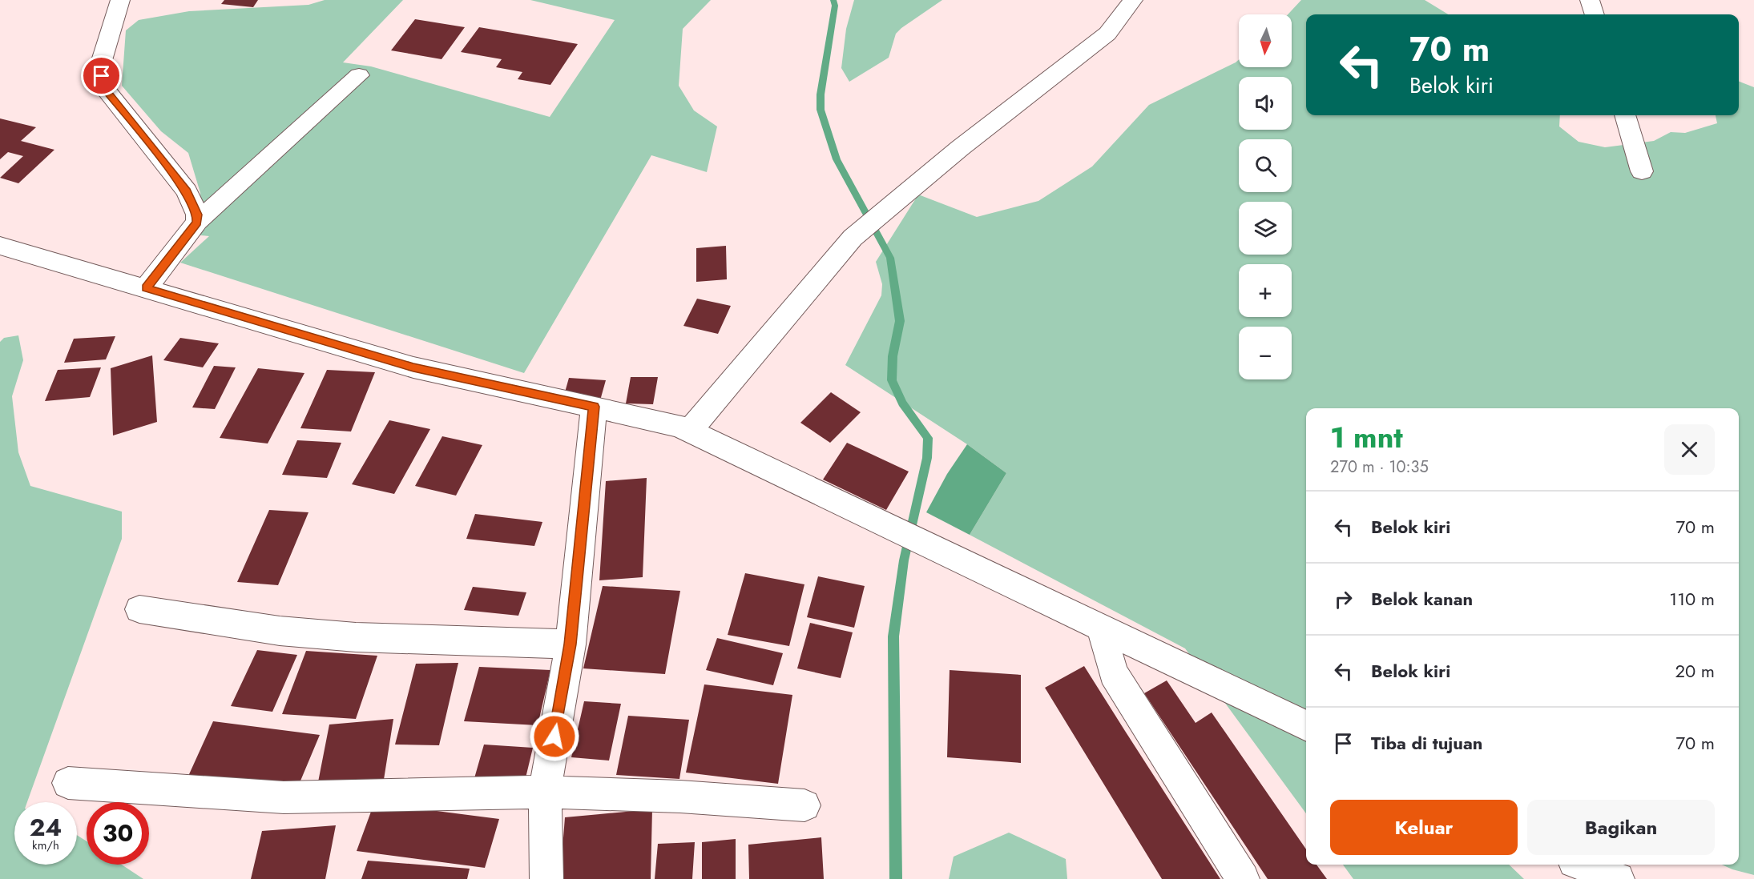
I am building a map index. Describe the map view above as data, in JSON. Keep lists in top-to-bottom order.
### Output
{
  "north": "bottom",
  "page": {
    "map_buttons": ["+", "−"],
    "turn": ["70 m", "Belok kiri"],
    "heading": ["1 mnt", "270 m · 10:35"],
    "list": [
      {
        "name": "Belok kiri",
        "value": "70 m"
      },
      {
        "name": "Belok kanan",
        "value": "110 m"
      },
      {
        "name": "Belok kiri",
        "value": "20 m"
      },
      {
        "name": "Tiba di tujuan",
        "value": "70 m"
      }
    ],
    "buttons": ["Keluar", "Bagikan"],
    "speed": "24 km/h",
    "limit": "30"
  }
}
